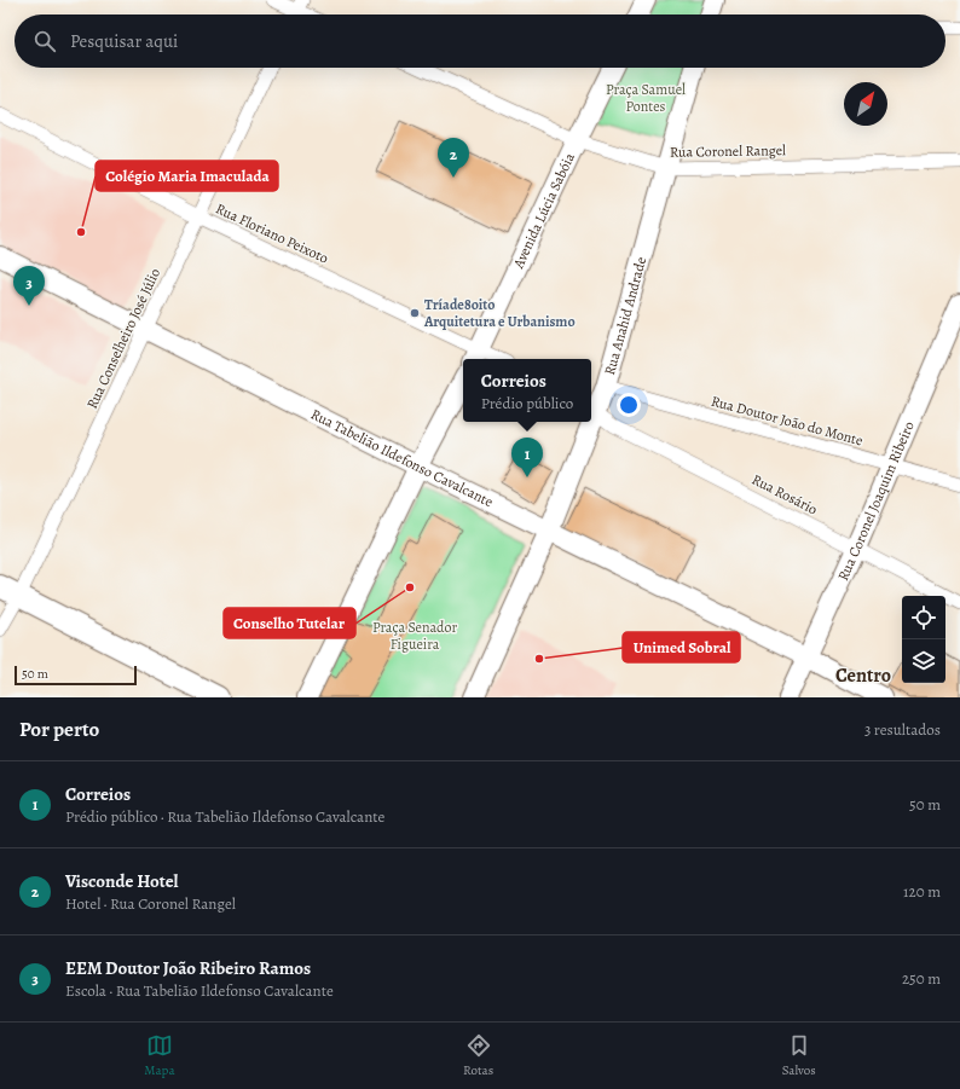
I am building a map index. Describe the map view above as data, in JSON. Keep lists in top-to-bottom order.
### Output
{
  "streets": {
    "street": [
      "Rua Coronel Rangel",
      "Avenida Lúcia Sabóia",
      "Rua Floriano Peixoto",
      "Rua Anahid Andrade",
      "Rua Conselheiro José Júlio",
      "Rua Doutor João do Monte",
      "Rua Tabelião Ildefonso Cavalcante",
      "Rua Rosário",
      "Rua Coronel Joaquim Ribeiro"
    ]
  },
  "crossings": [
    ["Rua Coronel Rangel", "Avenida Lúcia Sabóia"],
    ["Rua Coronel Rangel", "Rua Anahid Andrade"],
    ["Avenida Lúcia Sabóia", "Rua Floriano Peixoto"],
    ["Rua Floriano Peixoto", "Rua Conselheiro José Júlio"],
    ["Rua Anahid Andrade", "Rua Doutor João do Monte"],
    ["Rua Anahid Andrade", "Rua Tabelião Ildefonso Cavalcante"],
    ["Rua Anahid Andrade", "Rua Rosário"],
    ["Rua Conselheiro José Júlio", "Rua Tabelião Ildefonso Cavalcante"],
    ["Rua Doutor João do Monte", "Rua Coronel Joaquim Ribeiro"],
    ["Rua Tabelião Ildefonso Cavalcante", "Rua Coronel Joaquim Ribeiro"],
    ["Rua Rosário", "Rua Coronel Joaquim Ribeiro"]
  ],
  "districts": ["Centro"],
  "parks": ["Praça Samuel Pontes", "Praça Senador Figueira"],
  "places": [
    "Colégio Maria Imaculada",
    "Tríade8oito Arquitetura e Urbanismo",
    "Conselho Tutelar",
    "Unimed Sobral"
  ],
  "scale_bar": "50 m",
  "north": "top right",
  "page": {
    "search": "Pesquisar aqui",
    "pins": ["2", "3", "1"],
    "popup": ["Correios", "Prédio público"],
    "scale": "50 m",
    "heading": ["Por perto", "3 resultados"],
    "list": [
      {
        "mark": "1",
        "name": "Correios",
        "note": "Prédio público · Rua Tabelião Ildefonso Cavalcante",
        "value": "50 m"
      },
      {
        "mark": "2",
        "name": "Visconde Hotel",
        "note": "Hotel · Rua Coronel Rangel",
        "value": "120 m"
      },
      {
        "mark": "3",
        "name": "EEM Doutor João Ribeiro Ramos",
        "note": "Escola · Rua Tabelião Ildefonso Cavalcante",
        "value": "250 m"
      }
    ],
    "nav": ["Mapa", "Rotas", "Salvos"]
  }
}
